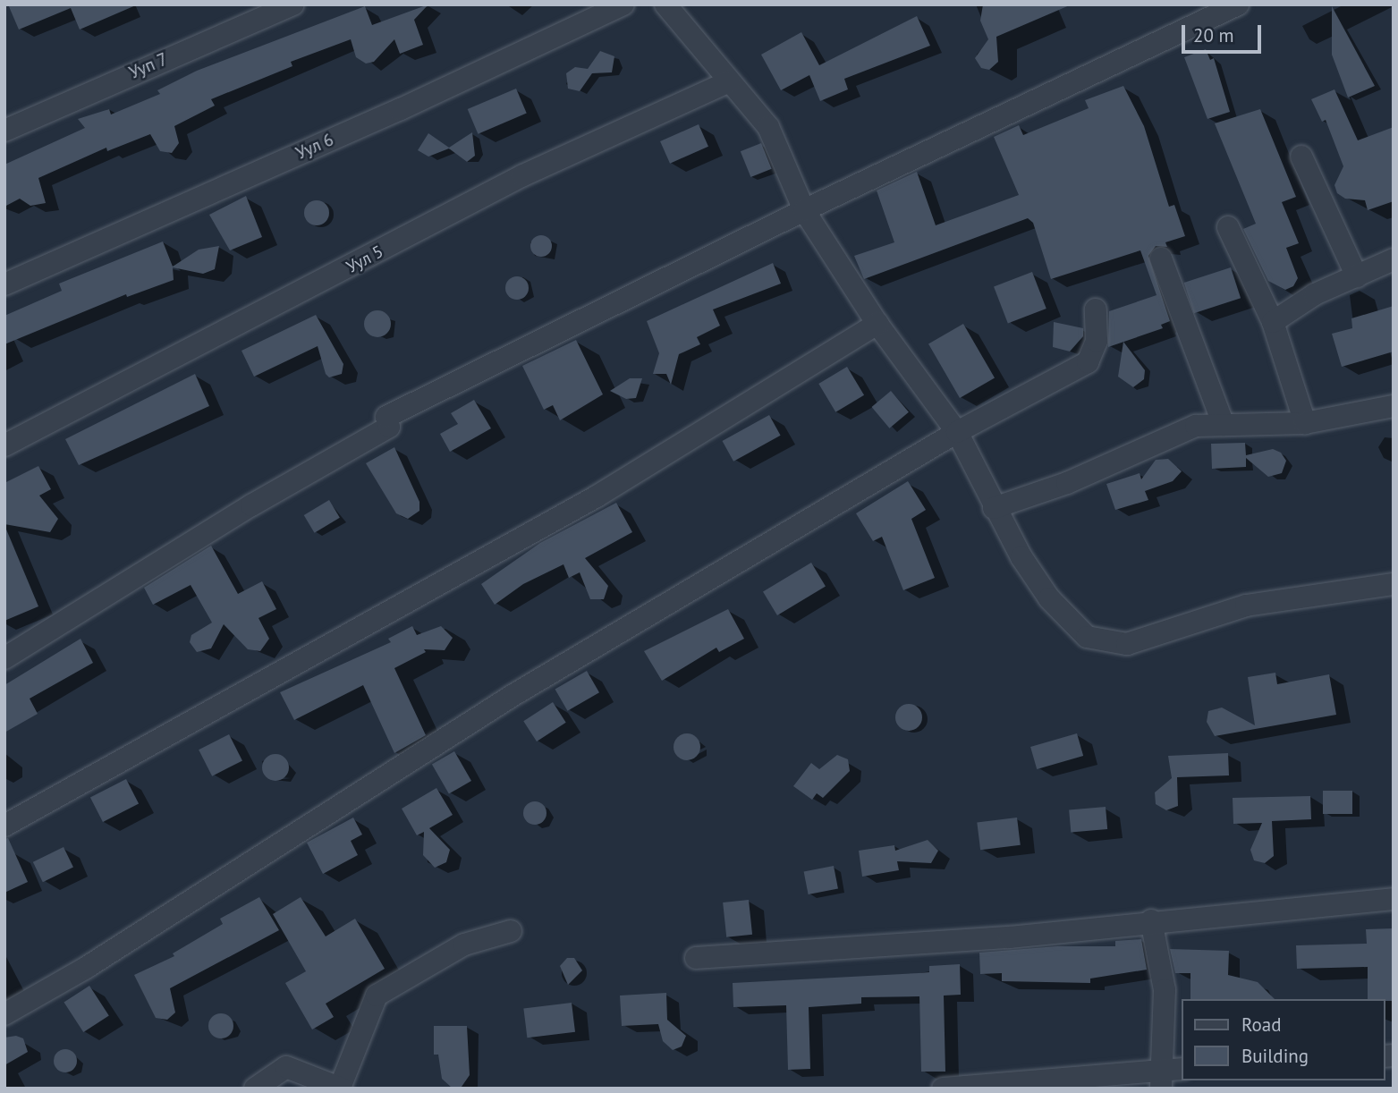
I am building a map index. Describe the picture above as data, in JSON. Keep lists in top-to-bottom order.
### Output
{
  "streets": {
    "street": ["Ууп 7", "Уул 6", "Уул 5"]
  },
  "legend": ["Road", "Building"],
  "scale_bar": "20 m"
}
